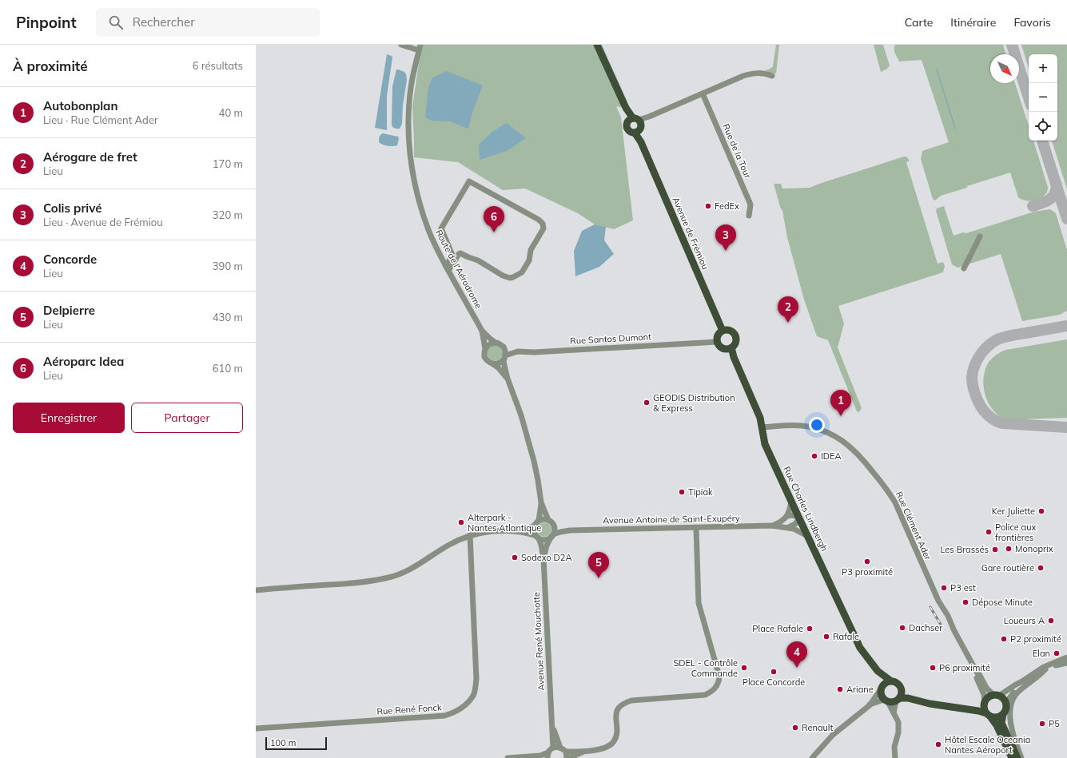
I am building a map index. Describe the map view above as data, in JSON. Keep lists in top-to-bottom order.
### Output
{
  "streets": {
    "main road": ["Avenue de Frémiou", "Rue Charles Lindbergh"],
    "street": [
      "Rue de la Tour",
      "Route de l'Aérodrome",
      "Rue Santos Dumont",
      "Avenue Antoine de Saint-Exupéry",
      "Rue Clément Ader",
      "Avenue René Mouchotte",
      "Rue René Fonck"
    ]
  },
  "crossings": [
    ["Avenue de Frémiou", "Rue Santos Dumont"],
    ["Avenue de Frémiou", "Rue Charles Lindbergh"],
    ["Route de l'Aérodrome", "Rue Santos Dumont"],
    ["Rue Santos Dumont", "Rue Charles Lindbergh"],
    ["Rue Charles Lindbergh", "Avenue Antoine de Saint-Exupéry"],
    ["Rue Charles Lindbergh", "Rue Clément Ader"],
    ["Avenue Antoine de Saint-Exupéry", "Avenue René Mouchotte"]
  ],
  "places": [
    "FedEx",
    "GEODIS Distribution & Express",
    "IDEA",
    "Tipiak",
    "Ker Juliette",
    "Alterpark - Nantes Atlantique",
    "Police aux frontières",
    "Monoprix",
    "Les Brassés",
    "Sodexo D2A",
    "P3 proximité",
    "Gare routière",
    "P3 est",
    "Dépose Minute",
    "Loueurs A",
    "Dachser",
    "Place Rafale",
    "Rafale",
    "P2 proximité",
    "Elan",
    "SDEL - Contrôle Commande",
    "P6 proximité",
    "Place Concorde",
    "Ariane",
    "P5",
    "Renault",
    "Hôtel Escale Oceania Nantes Aéroport"
  ],
  "scale_bar": "100 m",
  "north": "bottom right",
  "page": {
    "header": "Pinpoint",
    "search": "Rechercher",
    "nav": ["Carte", "Itinéraire", "Favoris"],
    "heading": ["À proximité", "6 résultats"],
    "map_buttons": ["+", "−"],
    "list": [
      {
        "mark": "1",
        "name": "Autobonplan",
        "note": "Lieu · Rue Clément Ader",
        "value": "40 m"
      },
      {
        "mark": "2",
        "name": "Aérogare de fret",
        "note": "Lieu",
        "value": "170 m"
      },
      {
        "mark": "3",
        "name": "Colis privé",
        "note": "Lieu · Avenue de Frémiou",
        "value": "320 m"
      },
      {
        "mark": "4",
        "name": "Concorde",
        "note": "Lieu",
        "value": "390 m"
      },
      {
        "mark": "5",
        "name": "Delpierre",
        "note": "Lieu",
        "value": "430 m"
      },
      {
        "mark": "6",
        "name": "Aéroparc Idea",
        "note": "Lieu",
        "value": "610 m"
      }
    ],
    "pins": [
      "6",
      "3",
      "2",
      "1",
      "5",
      "4"
    ],
    "buttons": ["Enregistrer", "Partager"],
    "scale": "100 m"
  }
}
